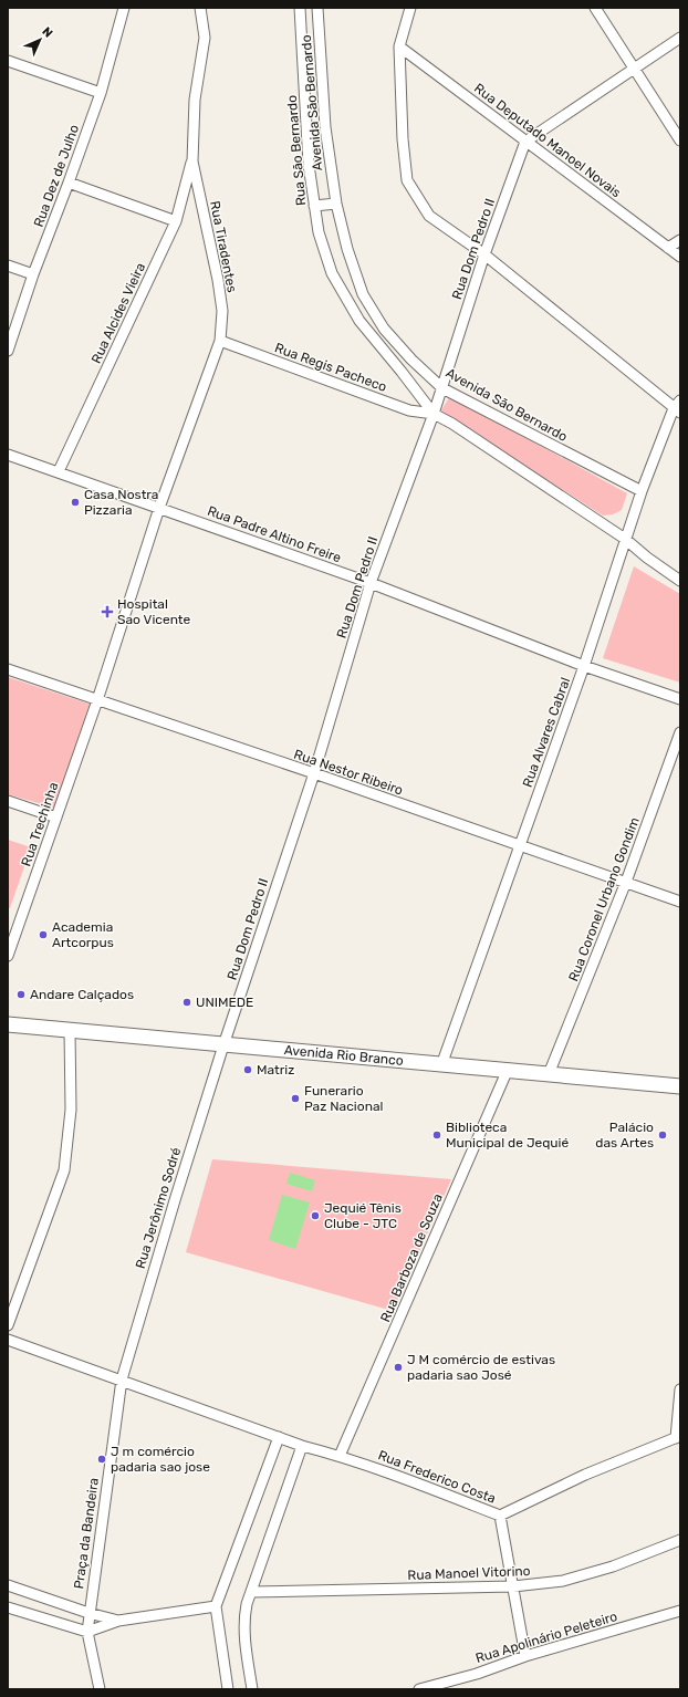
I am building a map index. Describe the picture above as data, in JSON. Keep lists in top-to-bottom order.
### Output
{
  "streets": {
    "main road": ["Avenida Rio Branco"],
    "street": [
      "Avenida São Bernardo",
      "Rua Deputado Manoel Novais",
      "Rua São Bernardo",
      "Rua Dez de Julho",
      "Rua Tiradentes",
      "Rua Dom Pedro II",
      "Rua Alcides Vieira",
      "Rua Regis Pacheco",
      "Rua Padre Altino Freire",
      "Rua Alvares Cabral",
      "Rua Nestor Ribeiro",
      "Rua Trechinha",
      "Rua Coronel Urbano Gondim",
      "Rua Jerônimo Sodré",
      "Rua Barboza de Souza",
      "Rua Frederico Costa",
      "Praça da Bandeira",
      "Rua Manoel Vitorino",
      "Rua Apolinário Peleteiro"
    ]
  },
  "crossings": [
    ["Avenida São Bernardo", "Rua Dom Pedro II"],
    ["Avenida São Bernardo", "Rua Alvares Cabral"],
    ["Rua Deputado Manoel Novais", "Rua Dom Pedro II"],
    ["Rua São Bernardo", "Rua Dom Pedro II"],
    ["Rua São Bernardo", "Rua Regis Pacheco"],
    ["Rua Tiradentes", "Rua Alcides Vieira"],
    ["Rua Tiradentes", "Rua Regis Pacheco"],
    ["Rua Tiradentes", "Rua Padre Altino Freire"],
    ["Rua Tiradentes", "Rua Trechinha"],
    ["Rua Dom Pedro II", "Rua Regis Pacheco"],
    ["Rua Dom Pedro II", "Rua Padre Altino Freire"],
    ["Rua Dom Pedro II", "Rua Nestor Ribeiro"],
    ["Rua Dom Pedro II", "Avenida Rio Branco"],
    ["Rua Dom Pedro II", "Rua Jerônimo Sodré"],
    ["Rua Alcides Vieira", "Rua Padre Altino Freire"],
    ["Rua Padre Altino Freire", "Rua Alvares Cabral"],
    ["Rua Padre Altino Freire", "Rua Trechinha"],
    ["Rua Alvares Cabral", "Rua Nestor Ribeiro"],
    ["Rua Alvares Cabral", "Avenida Rio Branco"],
    ["Rua Nestor Ribeiro", "Rua Trechinha"],
    ["Rua Nestor Ribeiro", "Rua Coronel Urbano Gondim"],
    ["Rua Coronel Urbano Gondim", "Avenida Rio Branco"],
    ["Avenida Rio Branco", "Rua Jerônimo Sodré"],
    ["Avenida Rio Branco", "Rua Barboza de Souza"],
    ["Rua Jerônimo Sodré", "Rua Frederico Costa"],
    ["Rua Jerônimo Sodré", "Praça da Bandeira"],
    ["Rua Barboza de Souza", "Rua Frederico Costa"],
    ["Rua Frederico Costa", "Praça da Bandeira"]
  ],
  "places": {
    "other": [
      "Casa Nostra Pizzaria",
      "Academia Artcorpus",
      "Andare Calçados",
      "UNIMEDE",
      "Matriz",
      "Funerario Paz Nacional",
      "Biblioteca Municipal de Jequié",
      "Palácio das Artes",
      "Jequié Tênis Clube - JTC",
      "J M comércio de estivas padaria sao José",
      "J m comércio padaria sao jose"
    ],
    "health": ["Hospital Sao Vicente"]
  },
  "north": "top right"
}
